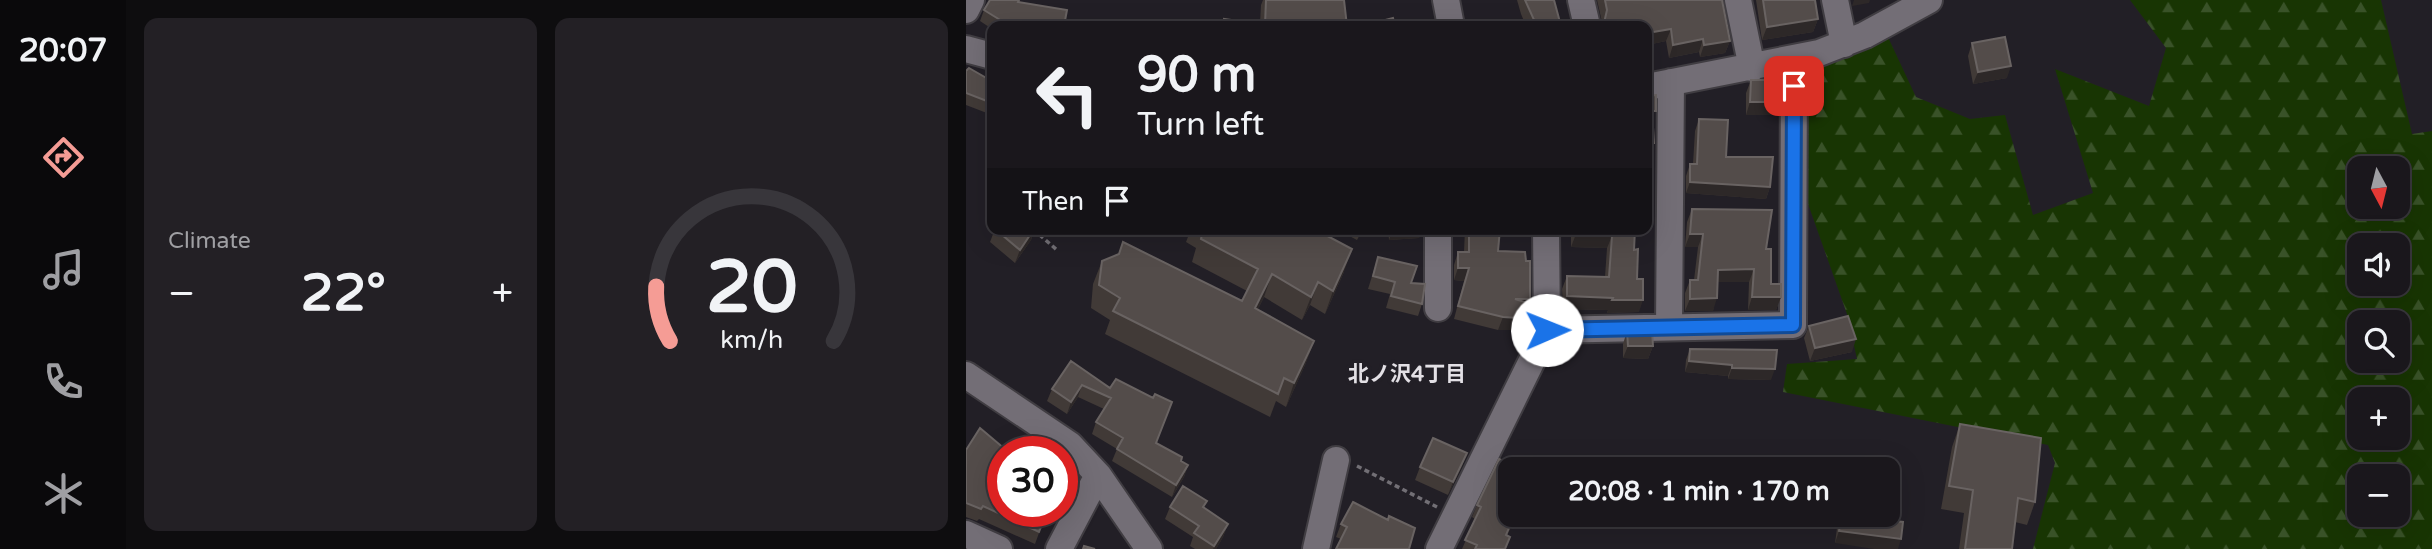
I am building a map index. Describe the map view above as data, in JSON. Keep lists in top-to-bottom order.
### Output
{
  "districts": ["北ノ沢4丁目"],
  "north": "bottom",
  "page": {
    "tabs": "20:07",
    "tile": "Climate",
    "turn": ["90 m", "Turn left"],
    "map_buttons": ["+", "−"],
    "then": "Then",
    "heat": ["−", "22°", "+"],
    "limit": "30",
    "trip": "20:08 · 1 min · 170 m",
    "gauge": ["20", "km/h"]
  }
}
